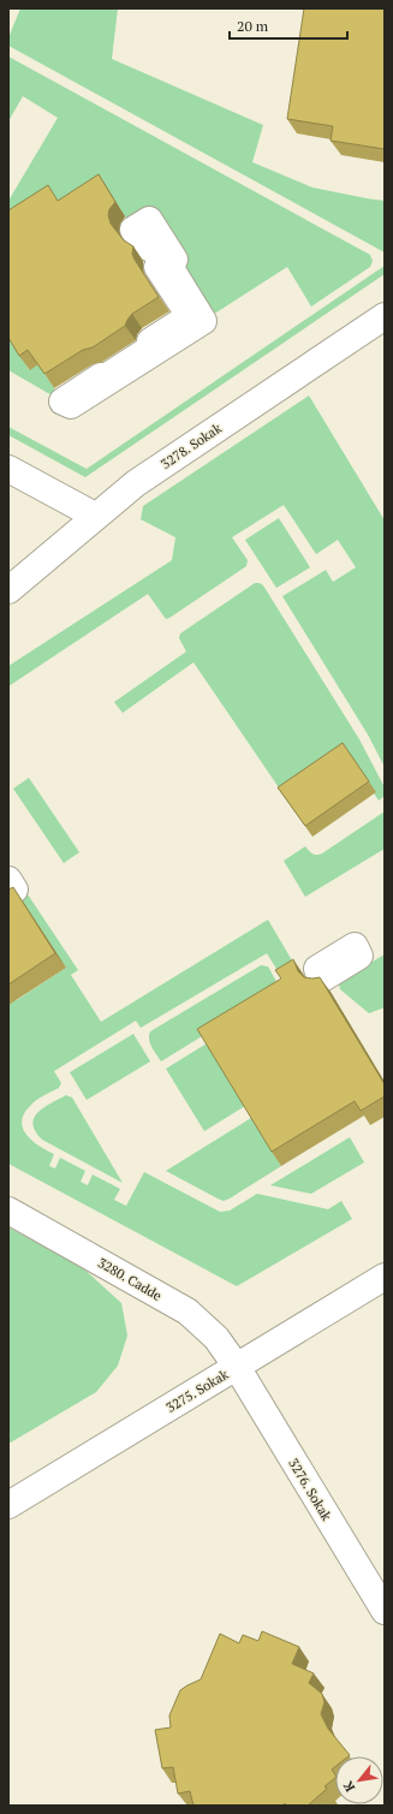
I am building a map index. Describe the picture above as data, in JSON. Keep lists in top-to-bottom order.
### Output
{
  "streets": {
    "street": [
      "3278. Sokak",
      "3280. Cadde",
      "3275. Sokak",
      "3276. Sokak"
    ]
  },
  "crossings": [
    ["3280. Cadde", "3275. Sokak"],
    ["3280. Cadde", "3276. Sokak"],
    ["3275. Sokak", "3276. Sokak"]
  ],
  "scale_bar": "20 m",
  "north": "bottom left"
}
